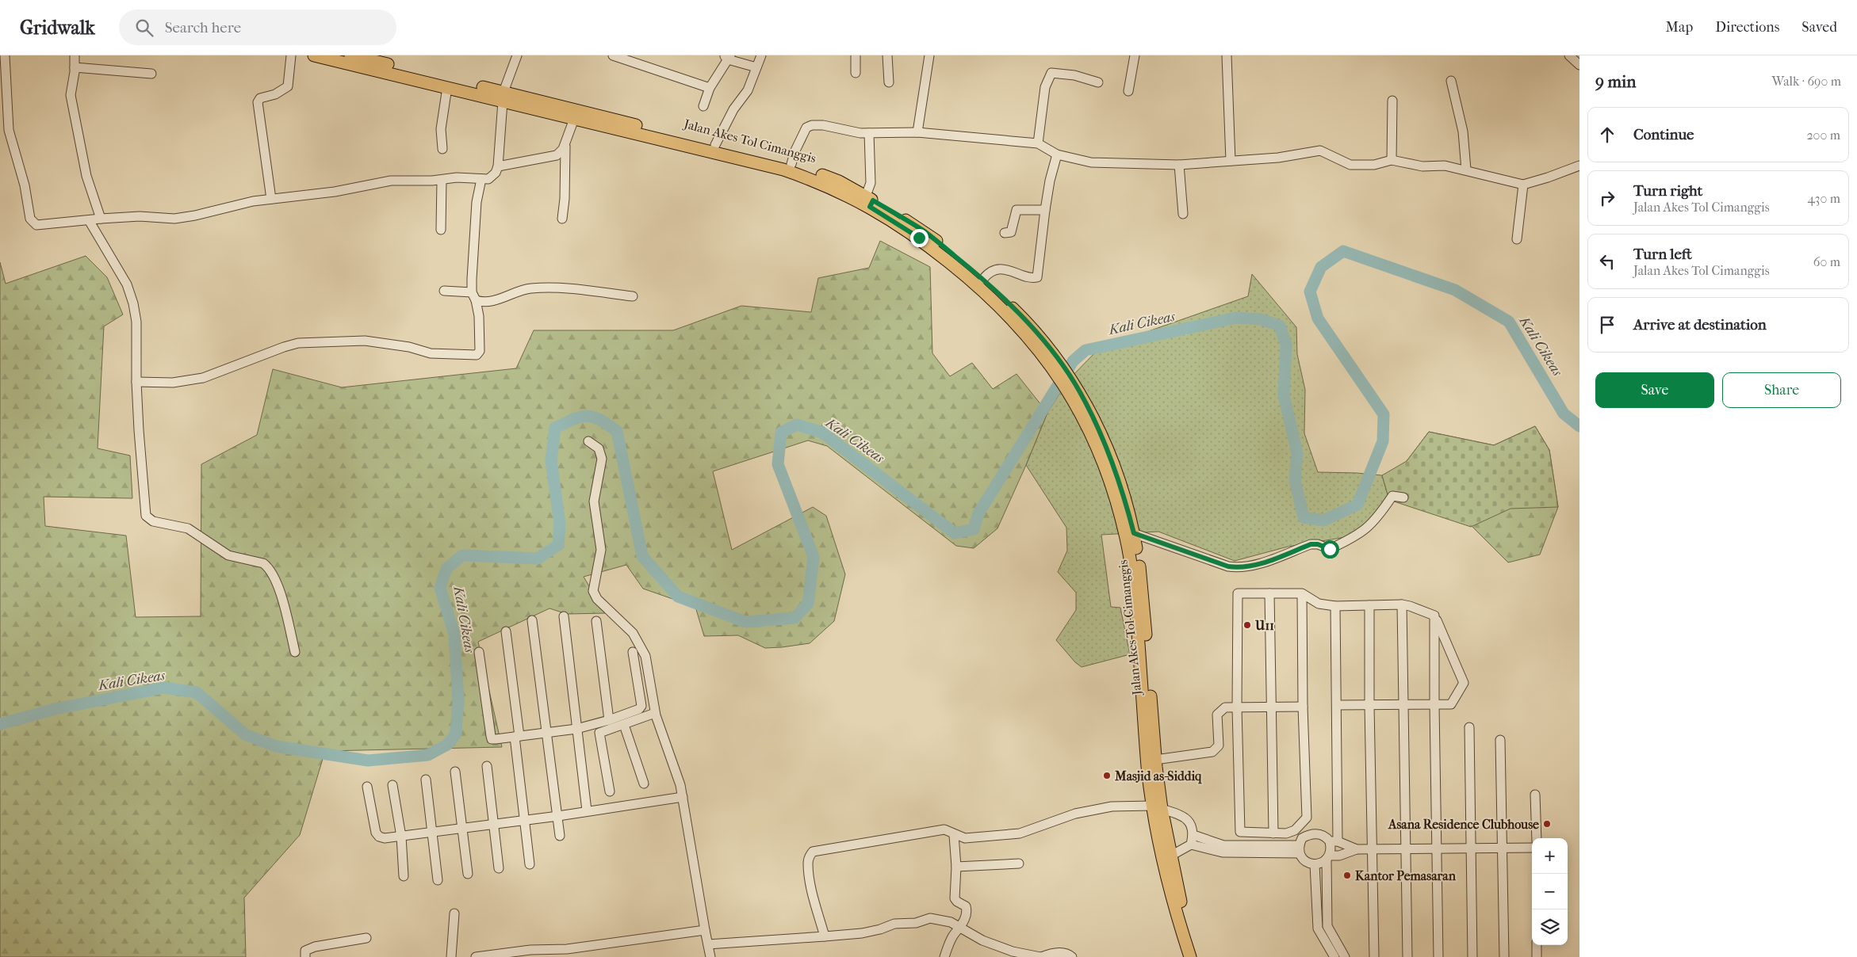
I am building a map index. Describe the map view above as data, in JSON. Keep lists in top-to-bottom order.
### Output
{
  "streets": {
    "main road": ["Jalan Akes Tol Cimanggis"]
  },
  "water": ["Kali Cikeas"],
  "places": [
    "U11",
    "Masjid as-Siddiq",
    "Asana Residence Clubhouse",
    "Kantor Pemasaran"
  ],
  "page": {
    "header": "Gridwalk",
    "search": "Search here",
    "nav": ["Map", "Directions", "Saved"],
    "heading": ["9 min", "Walk · 690 m"],
    "list": [
      ["Continue", "200 m"],
      ["Turn right", "Jalan Akes Tol Cimanggis", "430 m"],
      ["Turn left", "Jalan Akes Tol Cimanggis", "60 m"],
      "Arrive at destination"
    ],
    "buttons": ["Save", "Share"],
    "map_buttons": ["+", "−"]
  }
}
